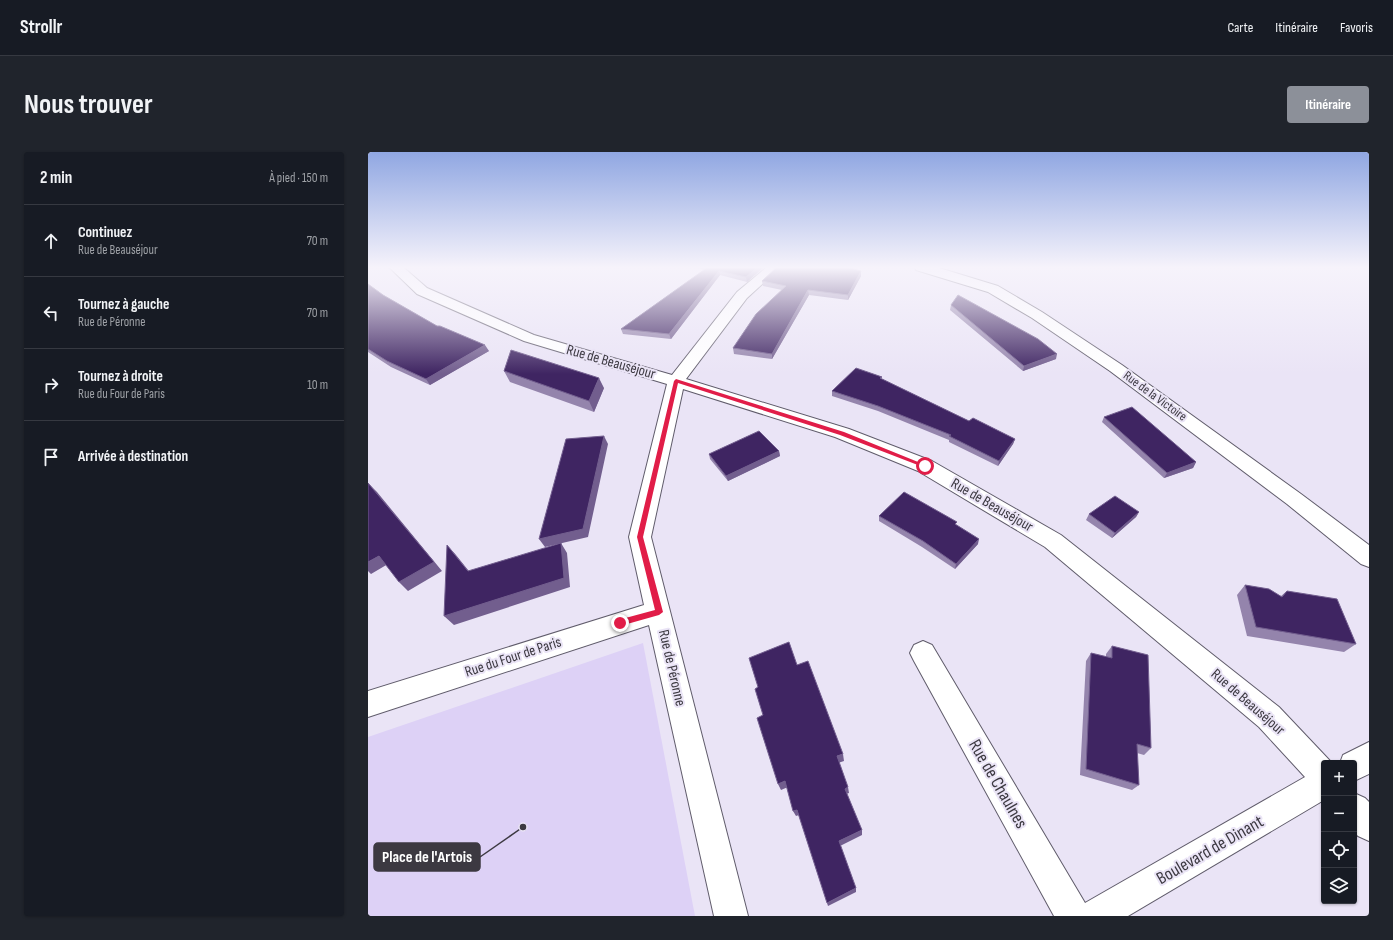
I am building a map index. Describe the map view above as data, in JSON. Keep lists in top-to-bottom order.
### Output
{
  "streets": {
    "street": [
      "Rue de Beauséjour",
      "Rue de la Victoire",
      "Rue du Four de Paris",
      "Rue de Péronne",
      "Rue de Chaulnes",
      "Boulevard de Dinant"
    ]
  },
  "crossings": [
    ["Rue de Beauséjour", "Rue de Péronne"],
    ["Rue du Four de Paris", "Rue de Péronne"]
  ],
  "places": ["Place de l'Artois"],
  "page": {
    "header": "Strollr",
    "nav": ["Carte", "Itinéraire", "Favoris"],
    "buttons": "Itinéraire",
    "title": "Nous trouver",
    "heading": ["2 min", "À pied · 150 m"],
    "list": [
      ["Continuez", "Rue de Beauséjour", "70 m"],
      ["Tournez à gauche", "Rue de Péronne", "70 m"],
      ["Tournez à droite", "Rue du Four de Paris", "10 m"],
      "Arrivée à destination"
    ],
    "map_buttons": ["+", "−"]
  }
}
